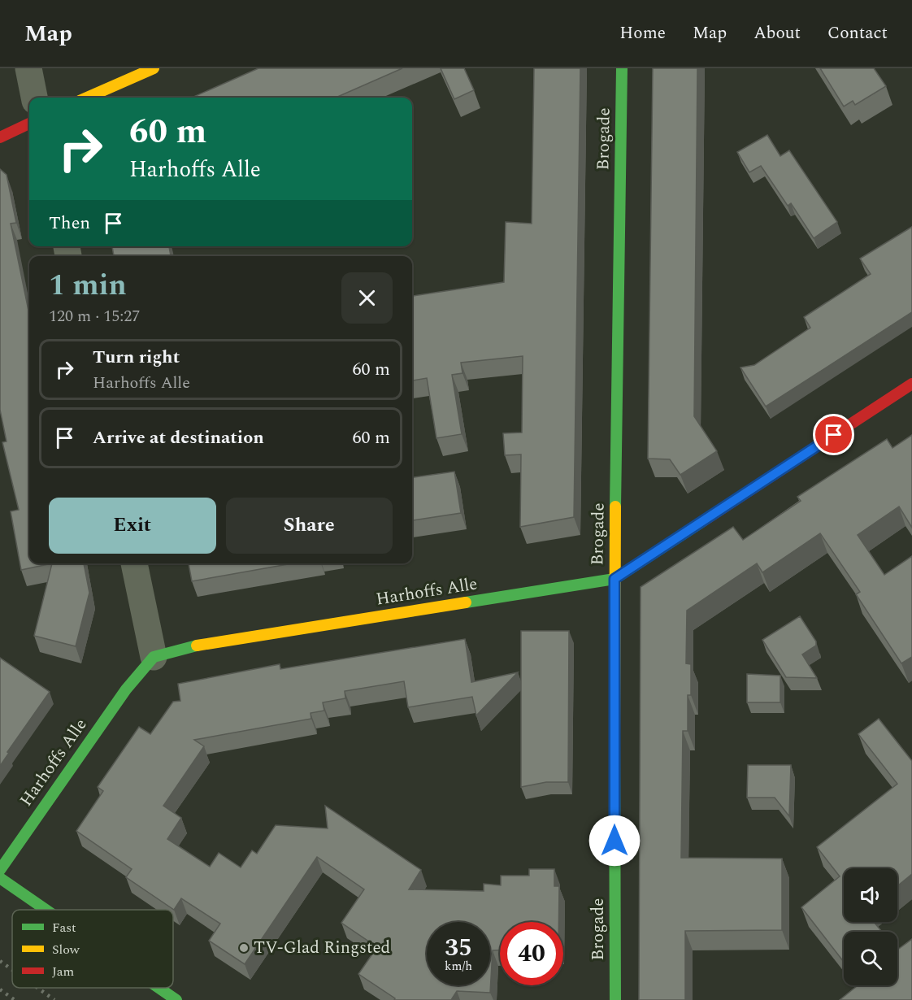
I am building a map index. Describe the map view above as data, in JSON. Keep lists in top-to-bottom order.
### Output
{
  "streets": {
    "street": ["Brogade", "Harhoffs Alle"]
  },
  "crossings": [
    ["Brogade", "Harhoffs Alle"]
  ],
  "places": ["TV-Glad Ringsted"],
  "legend": ["Fast", "Slow", "Jam"],
  "page": {
    "header": "Map",
    "nav": [
      "Home",
      "Map",
      "About",
      "Contact"
    ],
    "turn": ["60 m", "Harhoffs Alle"],
    "then": "Then",
    "heading": ["1 min", "120 m · 15:27"],
    "list": [
      {
        "name": "Turn right",
        "note": "Harhoffs Alle",
        "value": "60 m"
      },
      {
        "name": "Arrive at destination",
        "value": "60 m"
      }
    ],
    "buttons": ["Exit", "Share"],
    "speed": "35 km/h",
    "limit": "40"
  }
}
